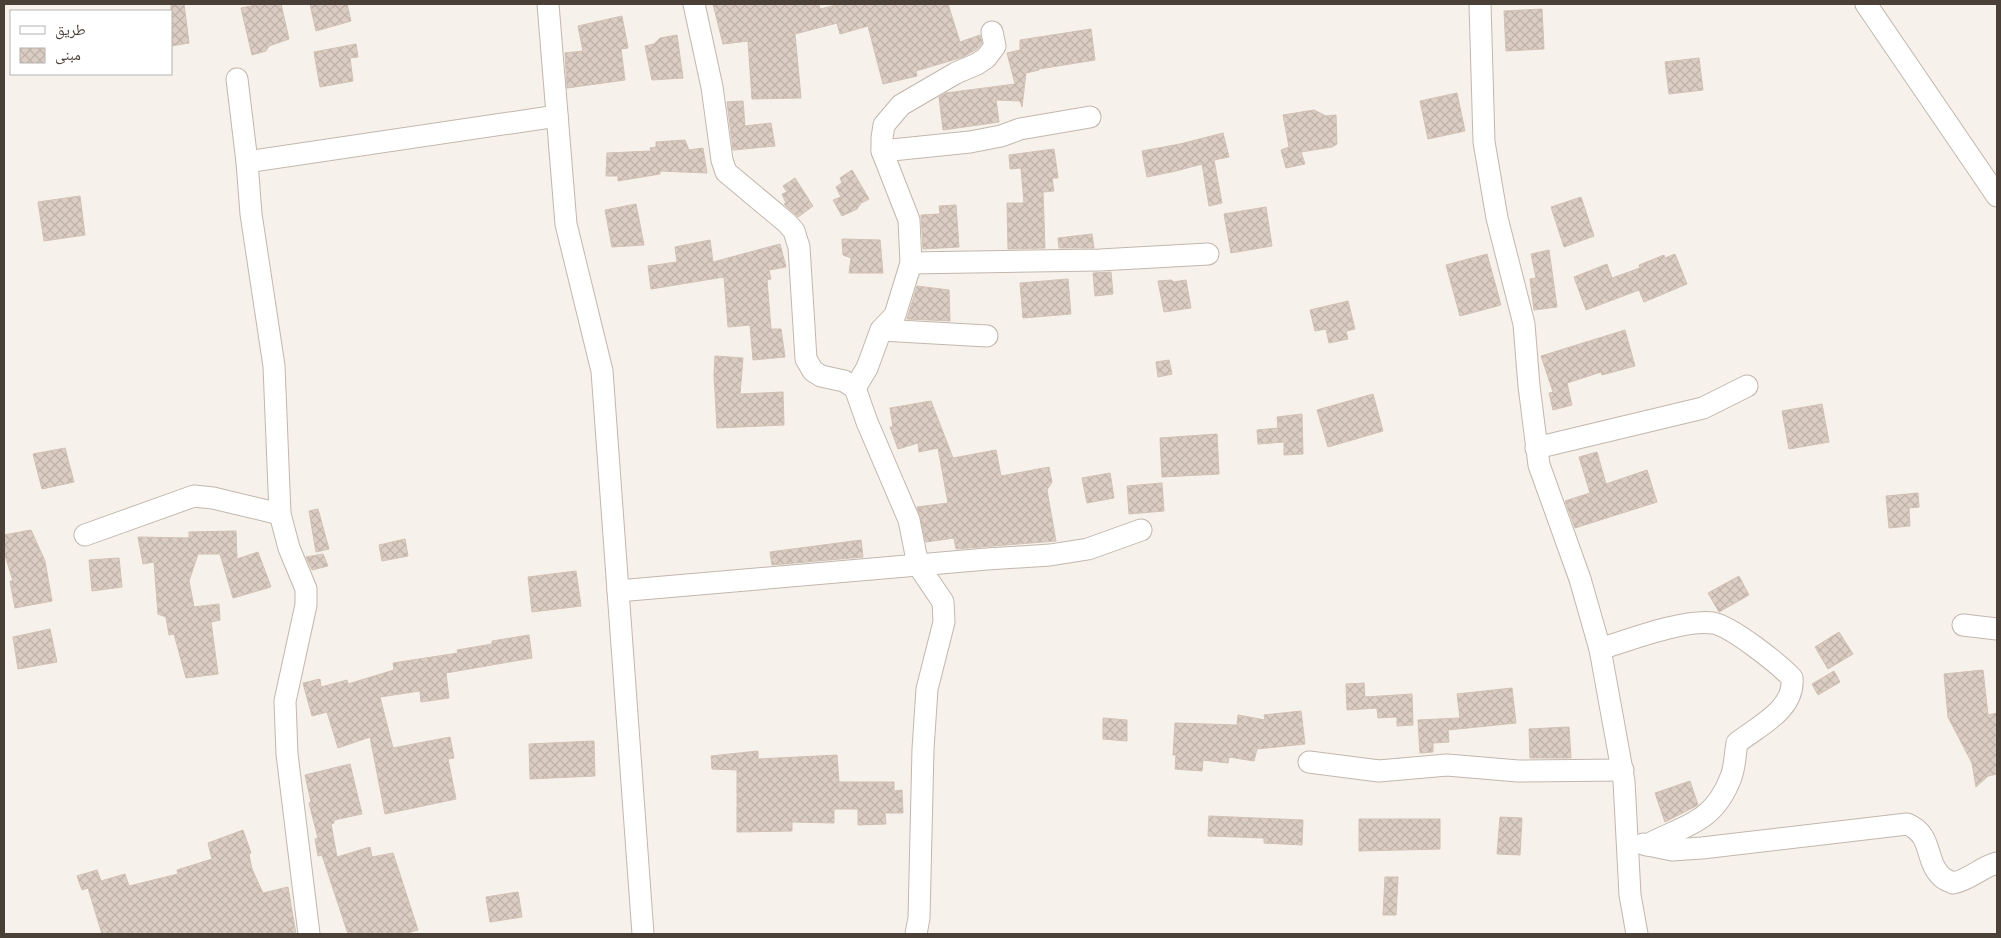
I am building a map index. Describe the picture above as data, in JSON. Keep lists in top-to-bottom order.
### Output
{
  "legend": ["طريق", "مبنى"]
}
